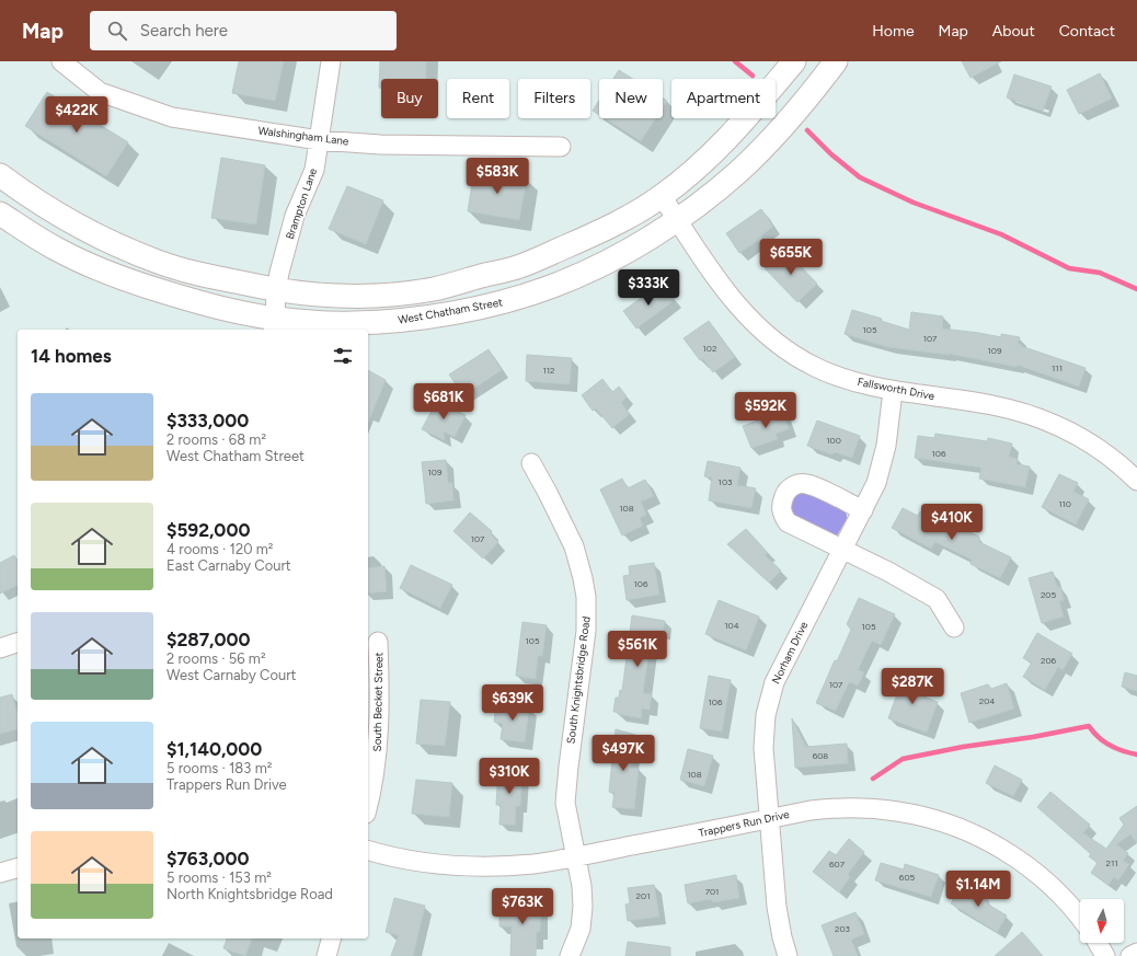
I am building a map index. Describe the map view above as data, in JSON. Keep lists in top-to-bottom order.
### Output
{
  "streets": {
    "street": [
      "Walshingham Lane",
      "Brampton Lane",
      "West Chatham Street",
      "Fallsworth Drive",
      "Norham Drive",
      "South Knightsbridge Road",
      "South Becket Street",
      "Trappers Run Drive"
    ]
  },
  "crossings": [
    ["Walshingham Lane", "Brampton Lane"],
    ["Brampton Lane", "West Chatham Street"],
    ["West Chatham Street", "Fallsworth Drive"],
    ["Fallsworth Drive", "Norham Drive"],
    ["Norham Drive", "Trappers Run Drive"],
    ["South Knightsbridge Road", "Trappers Run Drive"]
  ],
  "house_numbers": [
    "105",
    "107",
    "102",
    "109",
    "111",
    "112",
    "100",
    "106",
    "109",
    "103",
    "110",
    "108",
    "107",
    "106",
    "205",
    "104",
    "105",
    "105",
    "206",
    "107",
    "204",
    "106",
    "608",
    "108",
    "211",
    "607",
    "605",
    "701",
    "201",
    "203"
  ],
  "north": "bottom",
  "page": {
    "header": "Map",
    "search": "Search here",
    "nav": [
      "Home",
      "Map",
      "About",
      "Contact"
    ],
    "chip": [
      "Buy",
      "Rent",
      "Filters",
      "New",
      "Apartment"
    ],
    "price": [
      "$422K",
      "$583K",
      "$655K",
      "$333K",
      "$681K",
      "$592K",
      "$410K",
      "$561K",
      "$287K",
      "$639K",
      "$497K",
      "$310K",
      "$1.14M",
      "$763K"
    ],
    "heading": "14 homes",
    "list": [
      {
        "name": "$333,000",
        "note": "2 rooms · 68 m² · West Chatham Street"
      },
      {
        "name": "$592,000",
        "note": "4 rooms · 120 m² · East Carnaby Court"
      },
      {
        "name": "$287,000",
        "note": "2 rooms · 56 m² · West Carnaby Court"
      },
      {
        "name": "$1,140,000",
        "note": "5 rooms · 183 m² · Trappers Run Drive"
      },
      {
        "name": "$763,000",
        "note": "5 rooms · 153 m² · North Knightsbridge Road"
      }
    ]
  }
}
